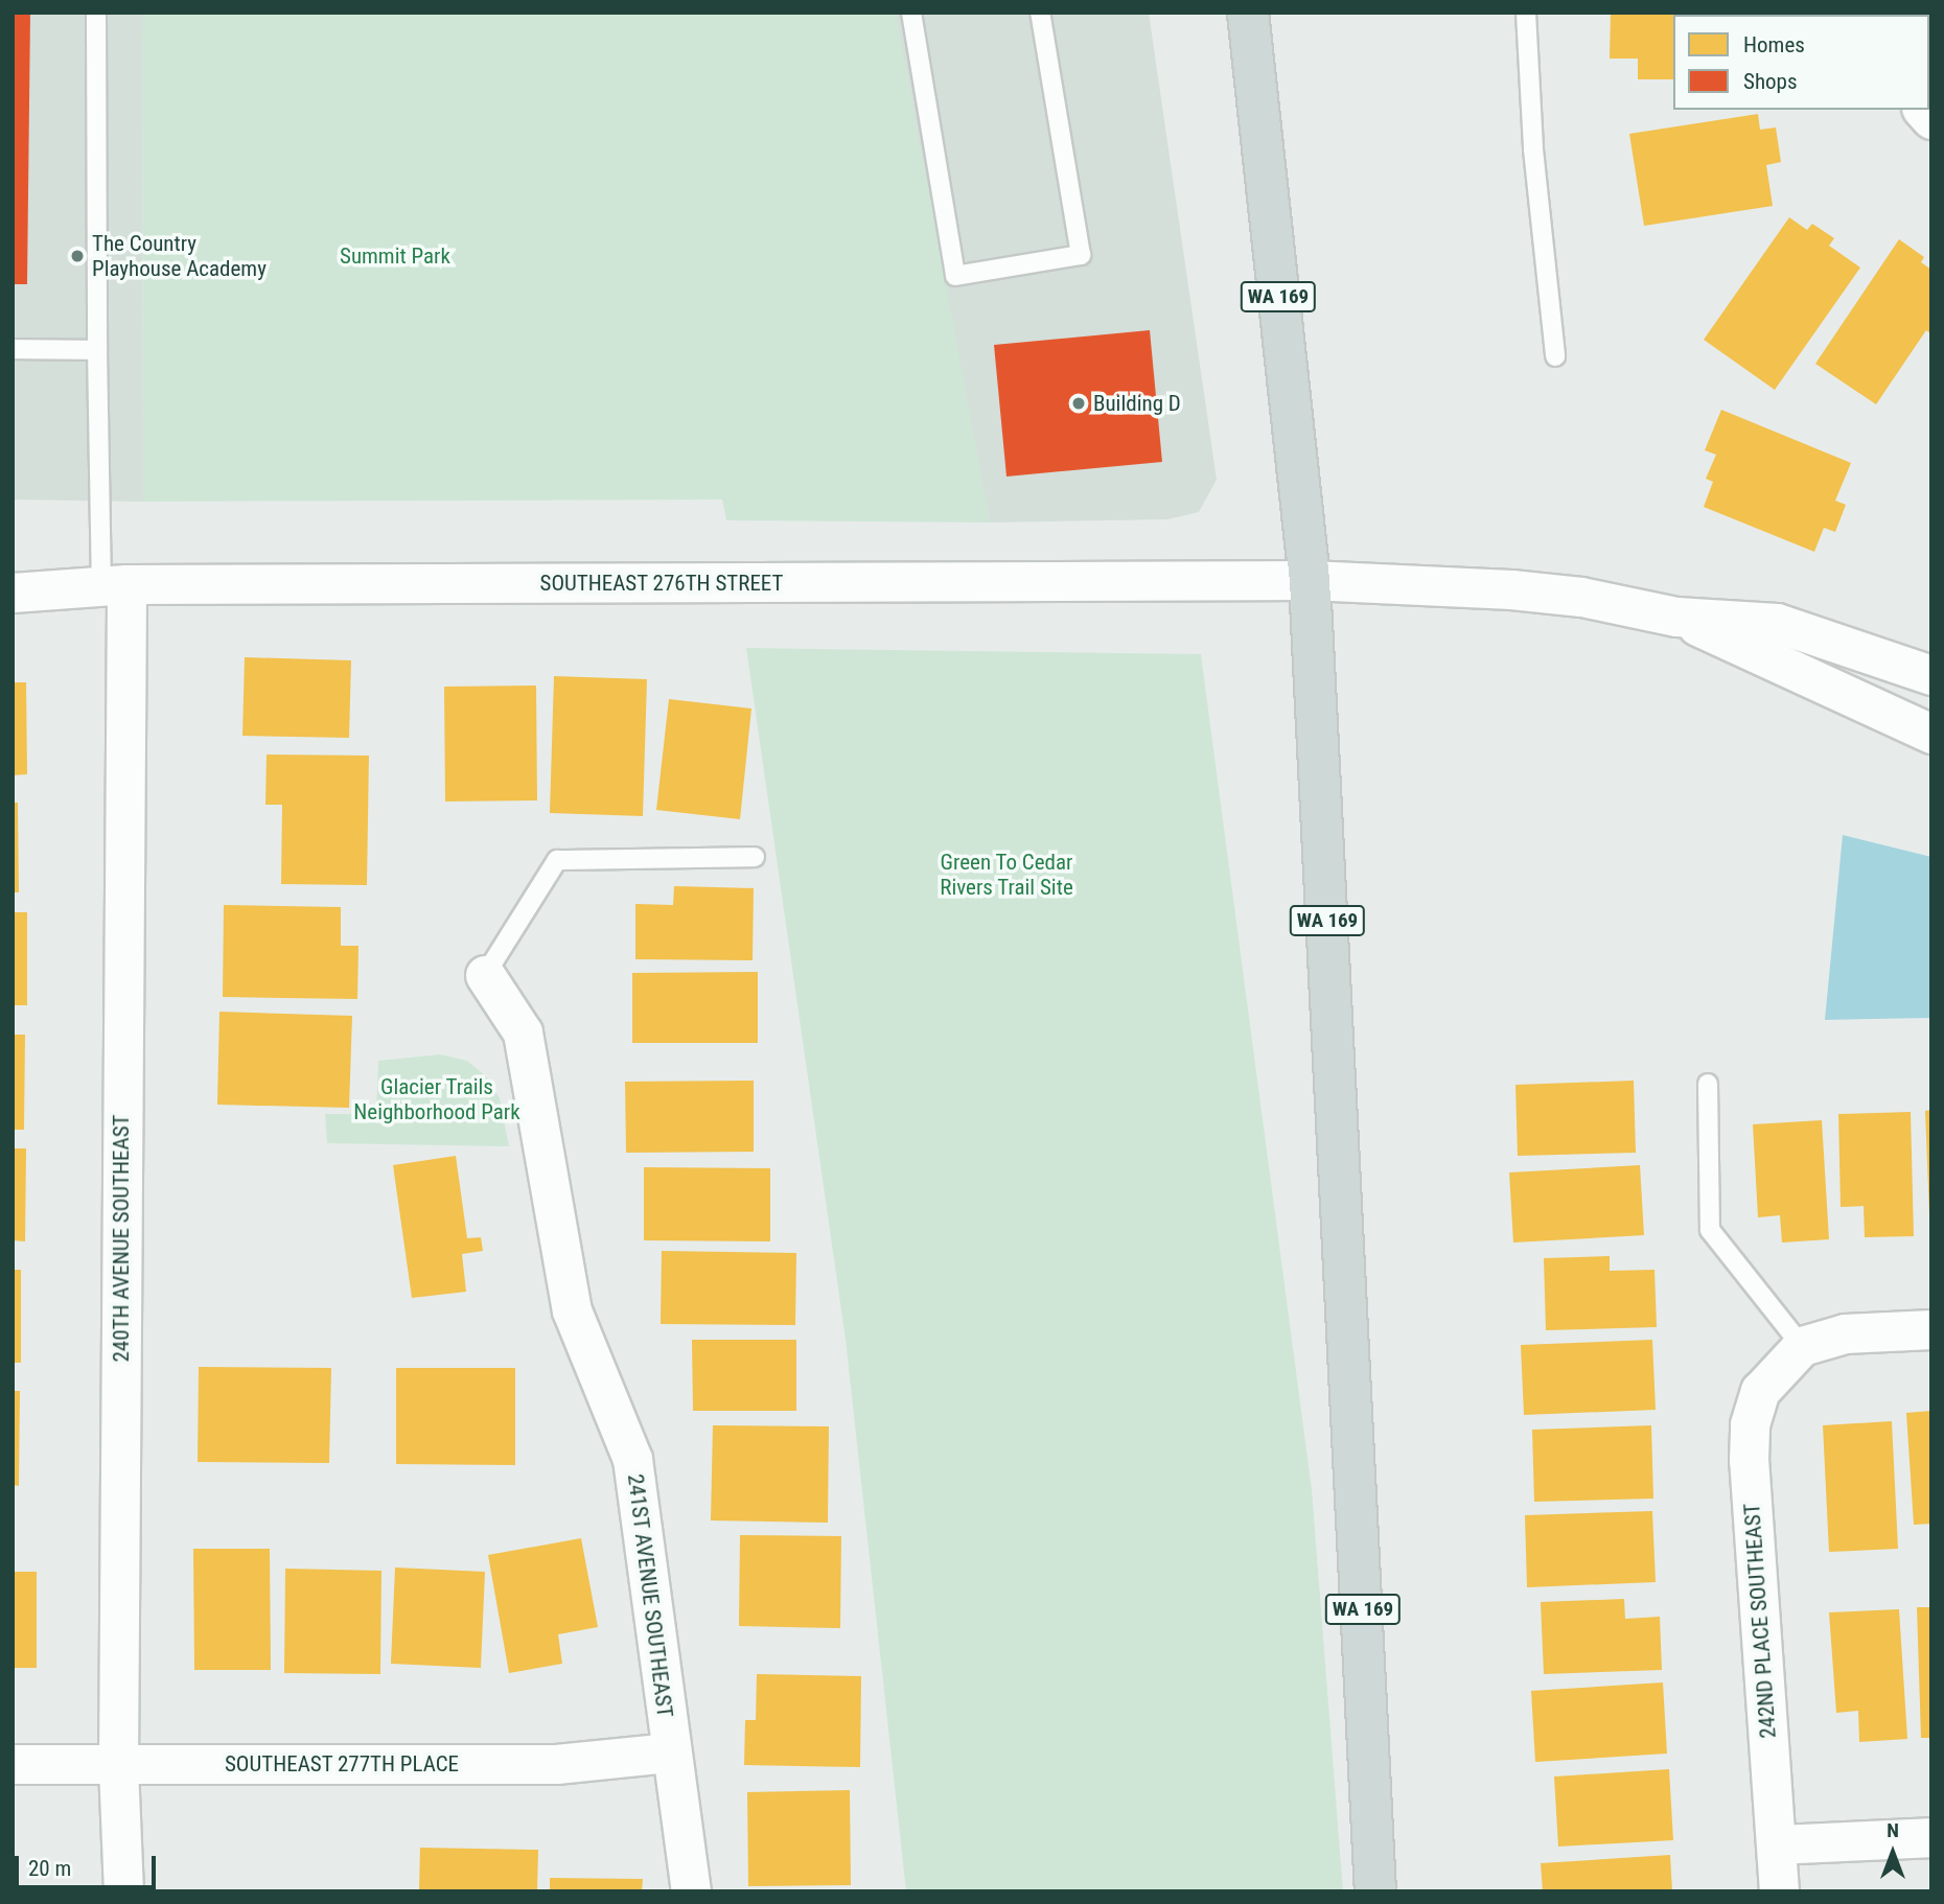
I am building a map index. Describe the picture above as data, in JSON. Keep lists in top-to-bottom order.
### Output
{
  "streets": {
    "main road": ["WA 169"],
    "street": [
      "SOUTHEAST 276TH STREET",
      "240TH AVENUE SOUTHEAST",
      "241ST AVENUE SOUTHEAST",
      "242ND PLACE SOUTHEAST",
      "SOUTHEAST 277TH PLACE"
    ]
  },
  "crossings": [
    ["WA 169", "SOUTHEAST 276TH STREET"],
    ["SOUTHEAST 276TH STREET", "240TH AVENUE SOUTHEAST"],
    ["240TH AVENUE SOUTHEAST", "SOUTHEAST 277TH PLACE"],
    ["241ST AVENUE SOUTHEAST", "SOUTHEAST 277TH PLACE"]
  ],
  "parks": ["Summit Park", "Green To Cedar Rivers Trail Site", "Glacier Trails Neighborhood Park"],
  "places": ["The Country Playhouse Academy", "Building D"],
  "legend": ["Homes", "Shops"],
  "scale_bar": "20 m",
  "north": "top"
}
